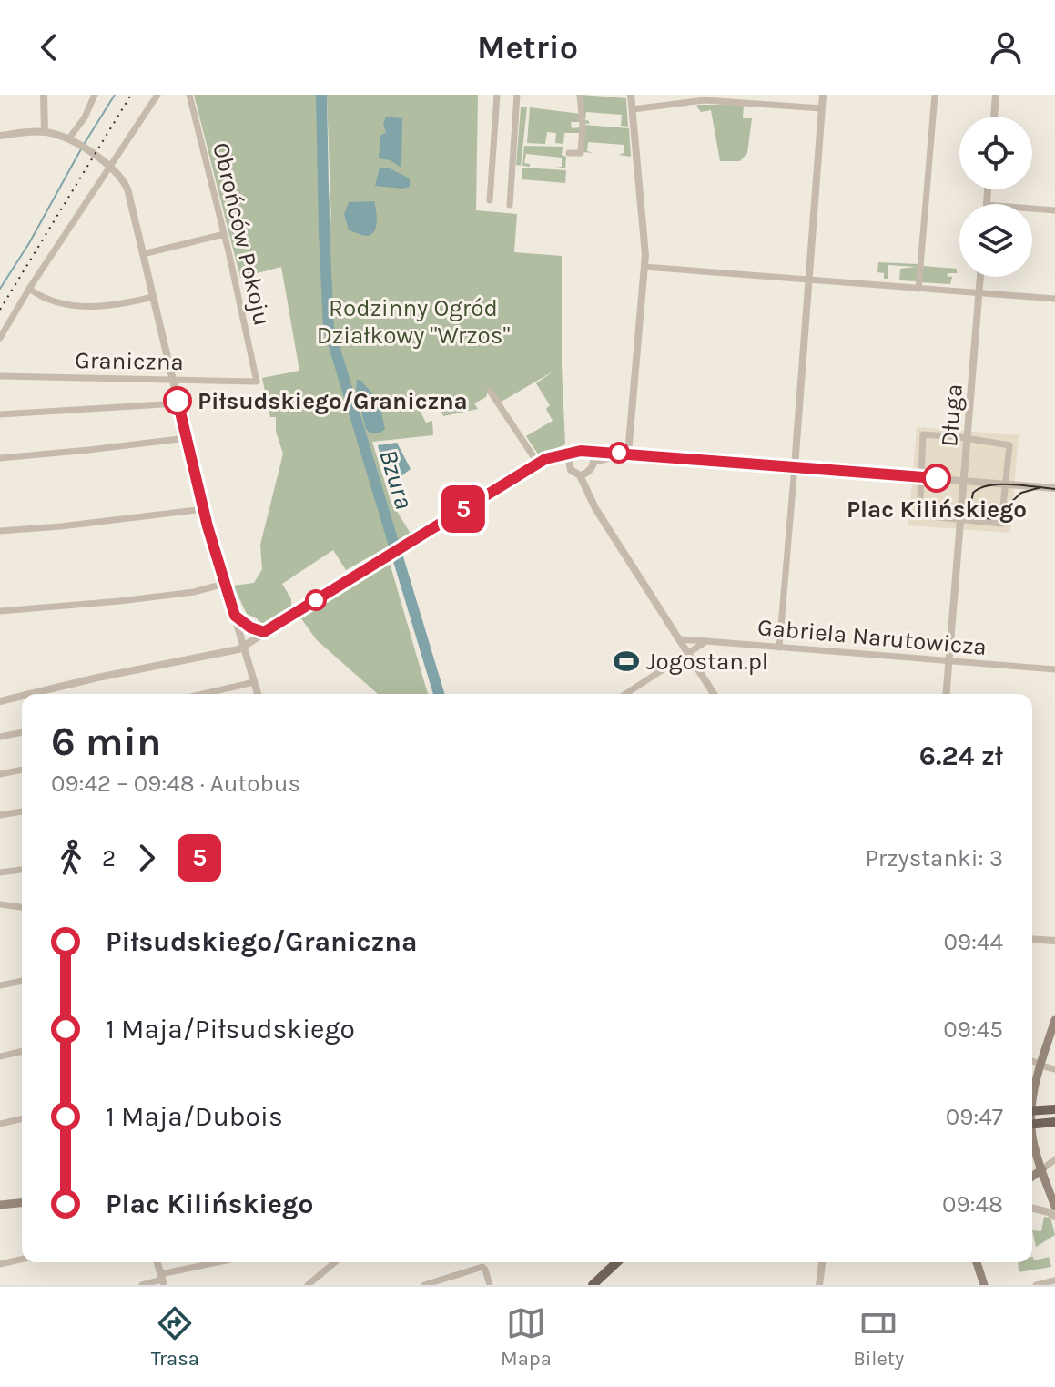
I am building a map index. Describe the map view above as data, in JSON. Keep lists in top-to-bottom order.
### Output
{
  "streets": {
    "street": [
      "Obrońców Pokoju",
      "Graniczna",
      "Długa",
      "Gabriela Narutowicza"
    ]
  },
  "crossings": [
    ["Obrońców Pokoju", "Graniczna"],
    ["Długa", "Gabriela Narutowicza"]
  ],
  "water": ["Bzura"],
  "parks": ["Rodzinny Ogród Działkowy \"Wrzos\""],
  "places": {
    "other": ["Piłsudskiego/Graniczna", "Plac Kilińskiego"],
    "sports": ["Jogostan.pl"]
  },
  "lines": ["bus line 5"],
  "page": {
    "header": "Metrio",
    "on_map": "5",
    "heading": ["6 min", "09:42 – 09:48 · Autobus", "6.24 zł"],
    "legs": ["2", "5", "Przystanki: 3"],
    "list": [
      {
        "name": "Piłsudskiego/Graniczna",
        "value": "09:44"
      },
      {
        "name": "1 Maja/Piłsudskiego",
        "value": "09:45"
      },
      {
        "name": "1 Maja/Dubois",
        "value": "09:47"
      },
      {
        "name": "Plac Kilińskiego",
        "value": "09:48"
      }
    ],
    "tabs": ["Trasa", "Mapa", "Bilety"]
  }
}
